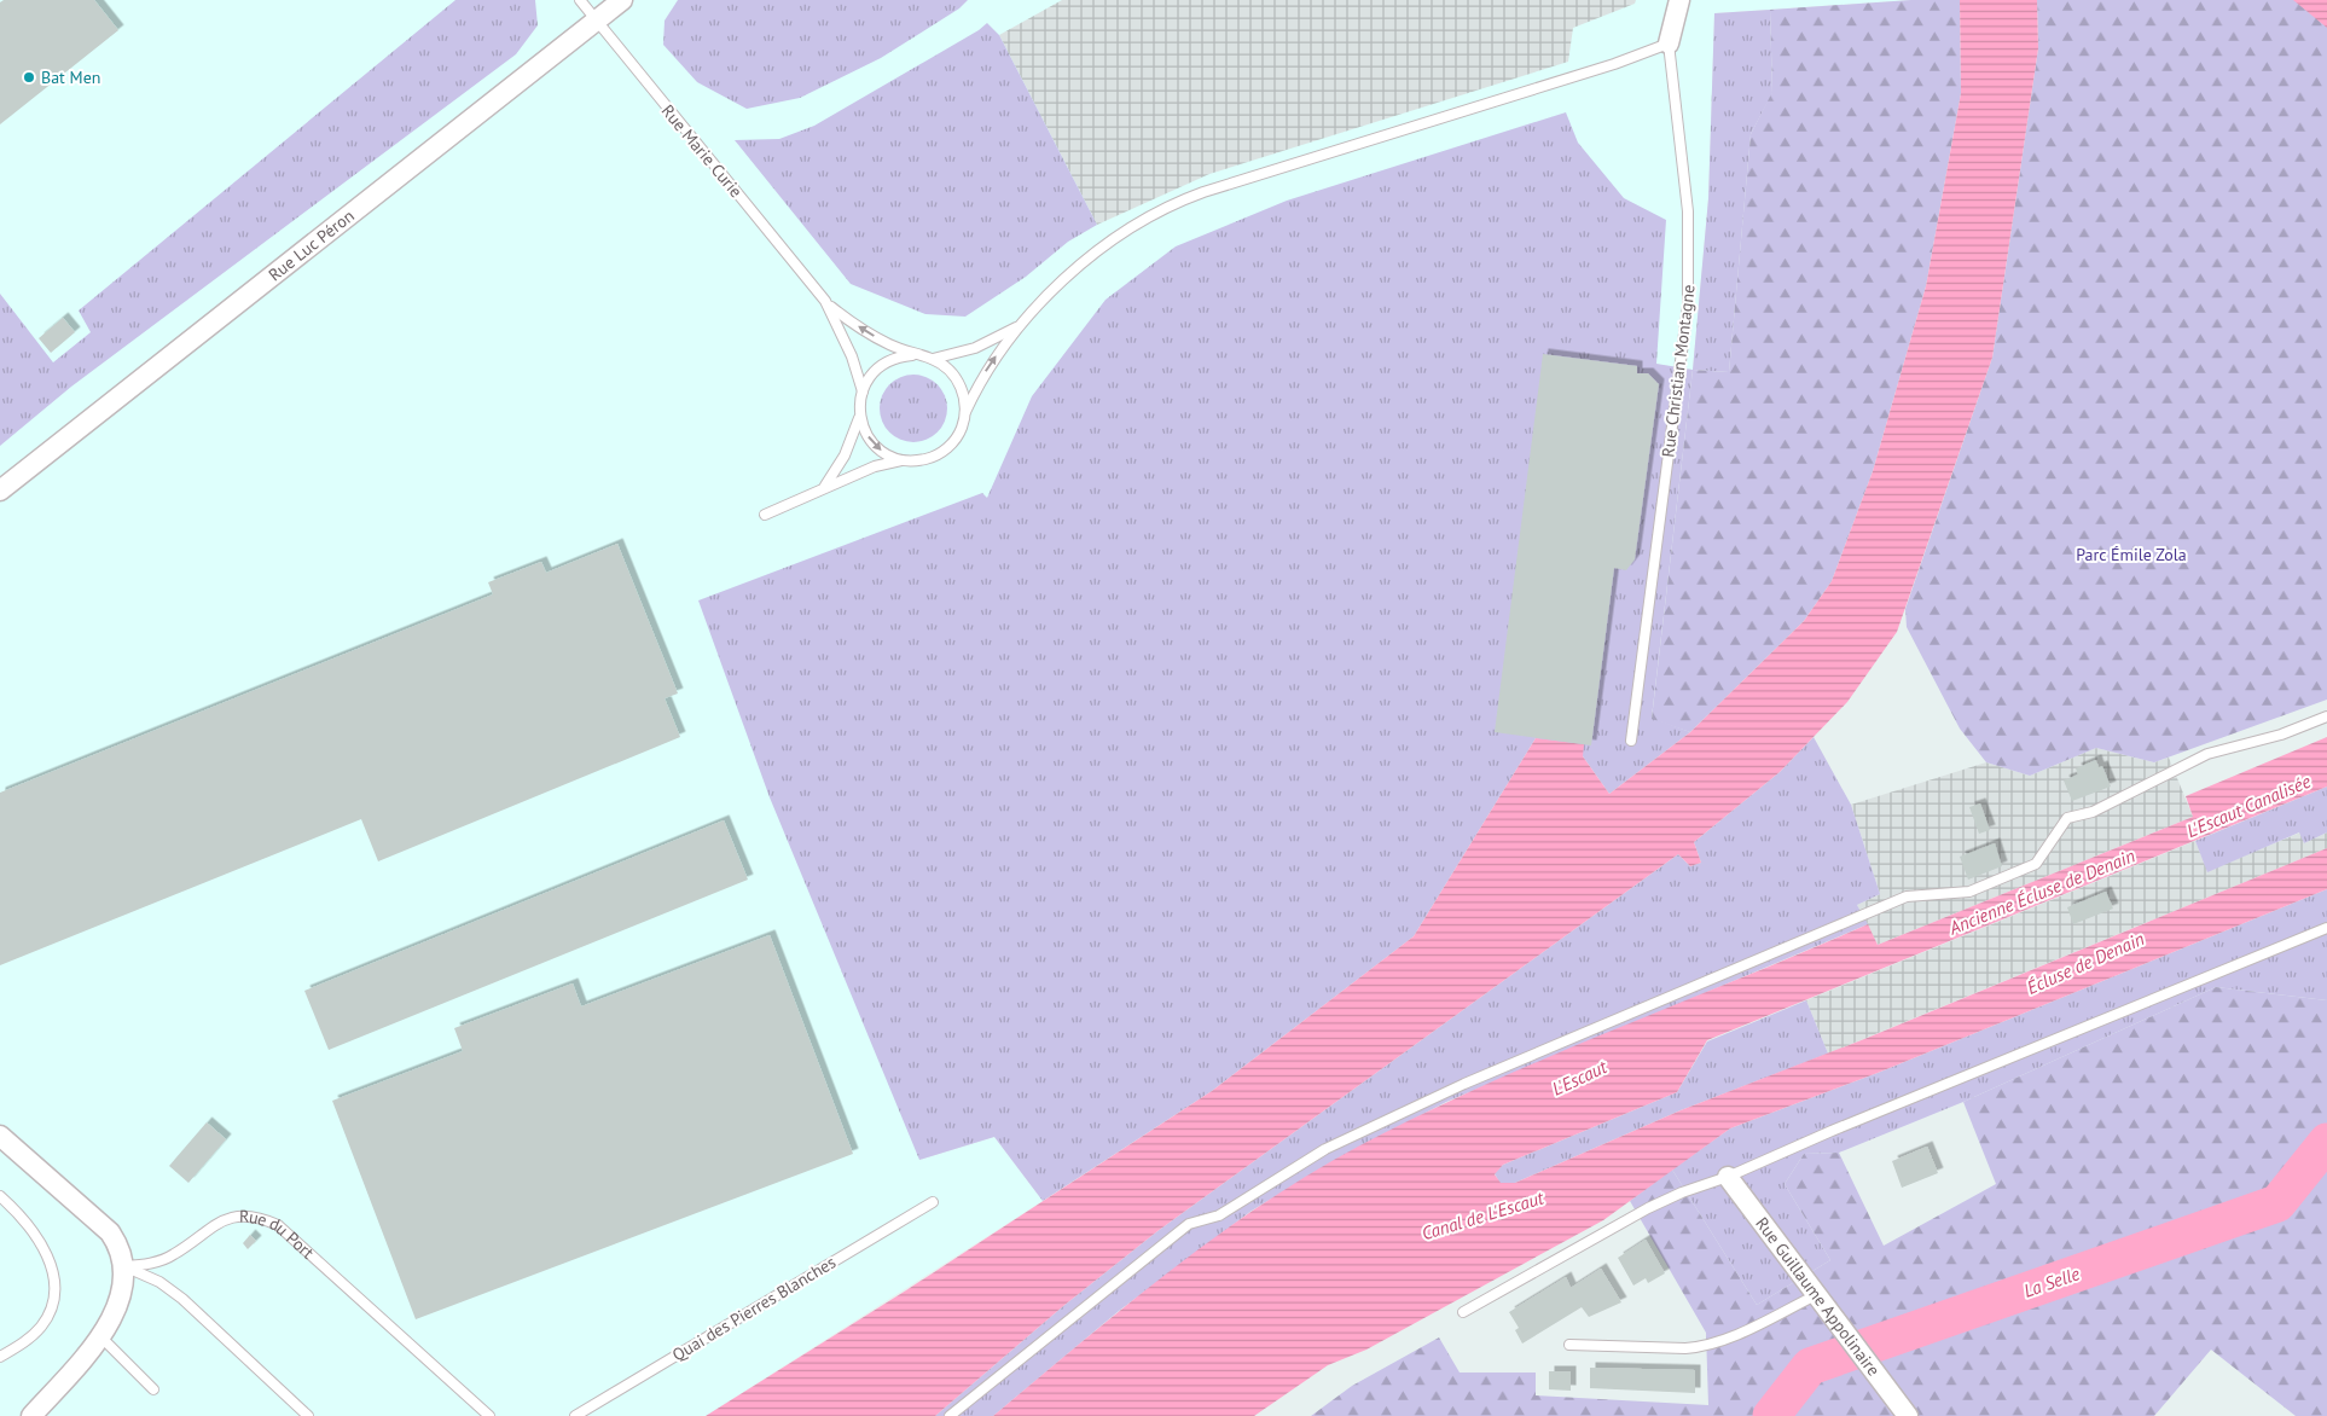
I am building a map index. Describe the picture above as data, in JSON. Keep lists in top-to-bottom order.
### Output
{
  "streets": {
    "street": ["Rue Luc Péron", "Rue Christian Montagne", "Rue Guillaume Appolinaire"],
    "lane": ["Rue Marie Curie", "Rue du Port", "Quai des Pierres Blanches"]
  },
  "crossings": [
    ["Rue Marie Curie", "Rue Luc Péron"]
  ],
  "water": [
    "L'Escaut Canalisée",
    "Ancienne Écluse de Denain",
    "Écluse de Denain",
    "L'Escaut",
    "Canal de L'Escaut",
    "La Selle"
  ],
  "parks": ["Parc Émile Zola"],
  "places": ["Bat Men"]
}
